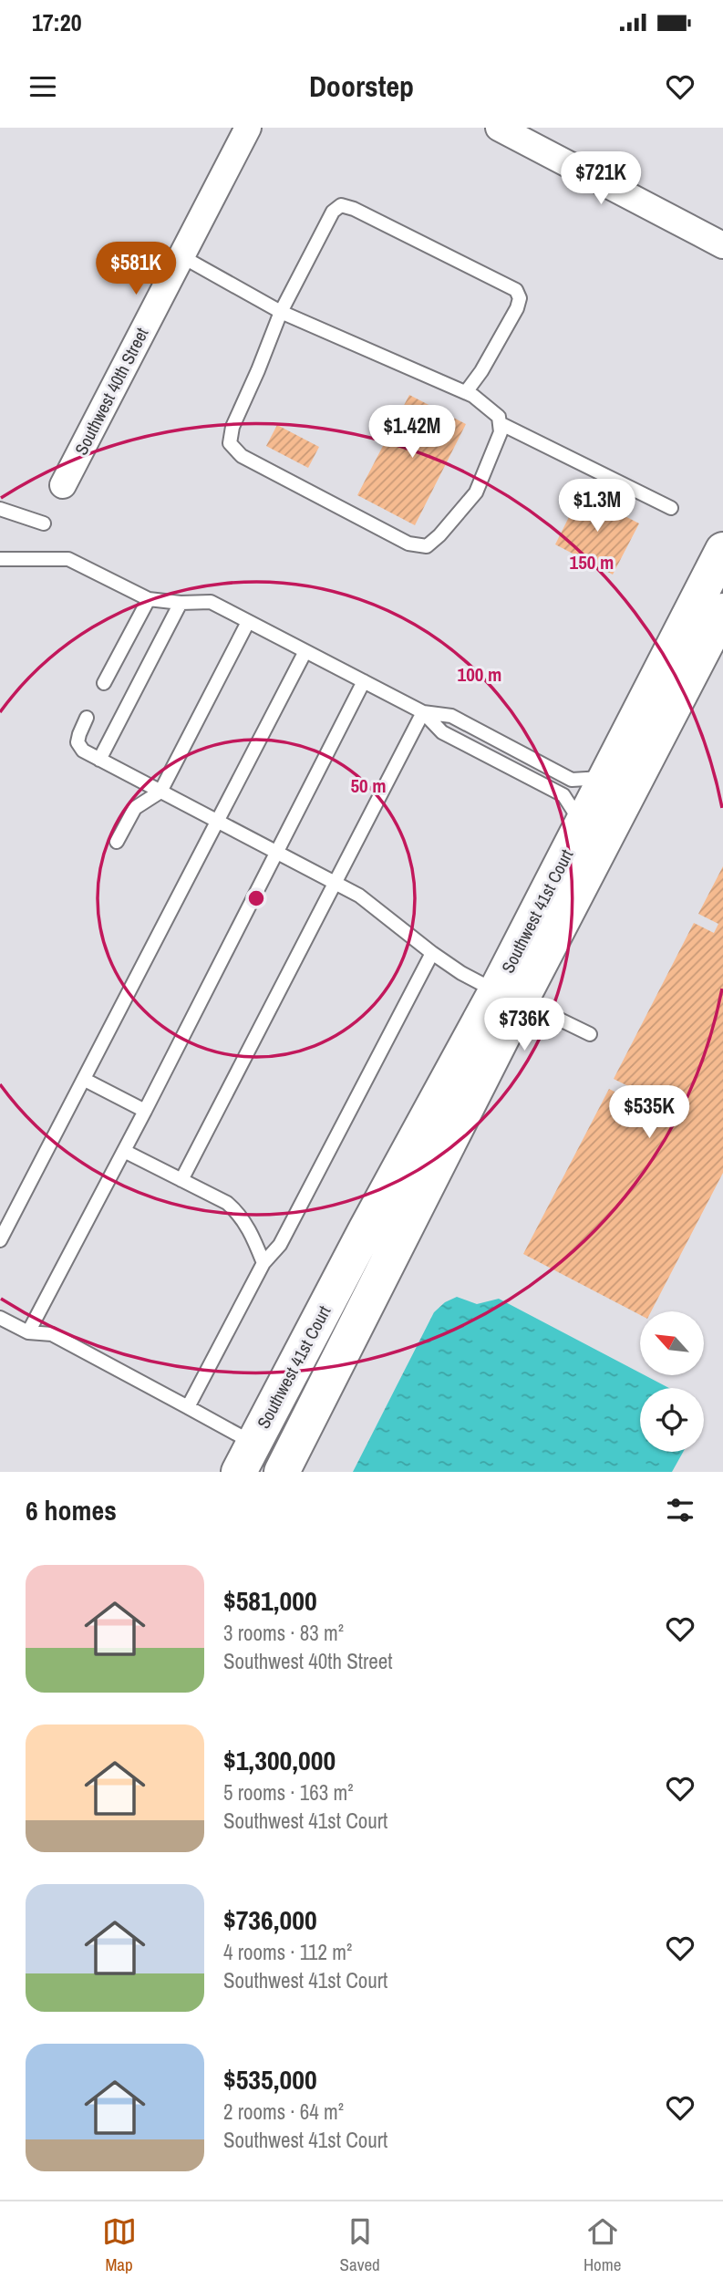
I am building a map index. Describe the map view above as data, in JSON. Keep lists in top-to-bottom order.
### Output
{
  "streets": {
    "street": ["Southwest 40th Street", "Southwest 41st Court"]
  },
  "north": "top left",
  "page": {
    "status": "17:20",
    "header": "Doorstep",
    "price": [
      "$721K",
      "$581K",
      "$1.42M",
      "$1.3M",
      "$736K",
      "$535K"
    ],
    "heading": "6 homes",
    "list": [
      {
        "name": "$581,000",
        "note": "3 rooms · 83 m² · Southwest 40th Street"
      },
      {
        "name": "$1,300,000",
        "note": "5 rooms · 163 m² · Southwest 41st Court"
      },
      {
        "name": "$736,000",
        "note": "4 rooms · 112 m² · Southwest 41st Court"
      },
      {
        "name": "$535,000",
        "note": "2 rooms · 64 m² · Southwest 41st Court"
      }
    ],
    "tabs": ["Map", "Saved", "Home"]
  },
  "rings": ["150 m", "100 m", "50 m"]
}
